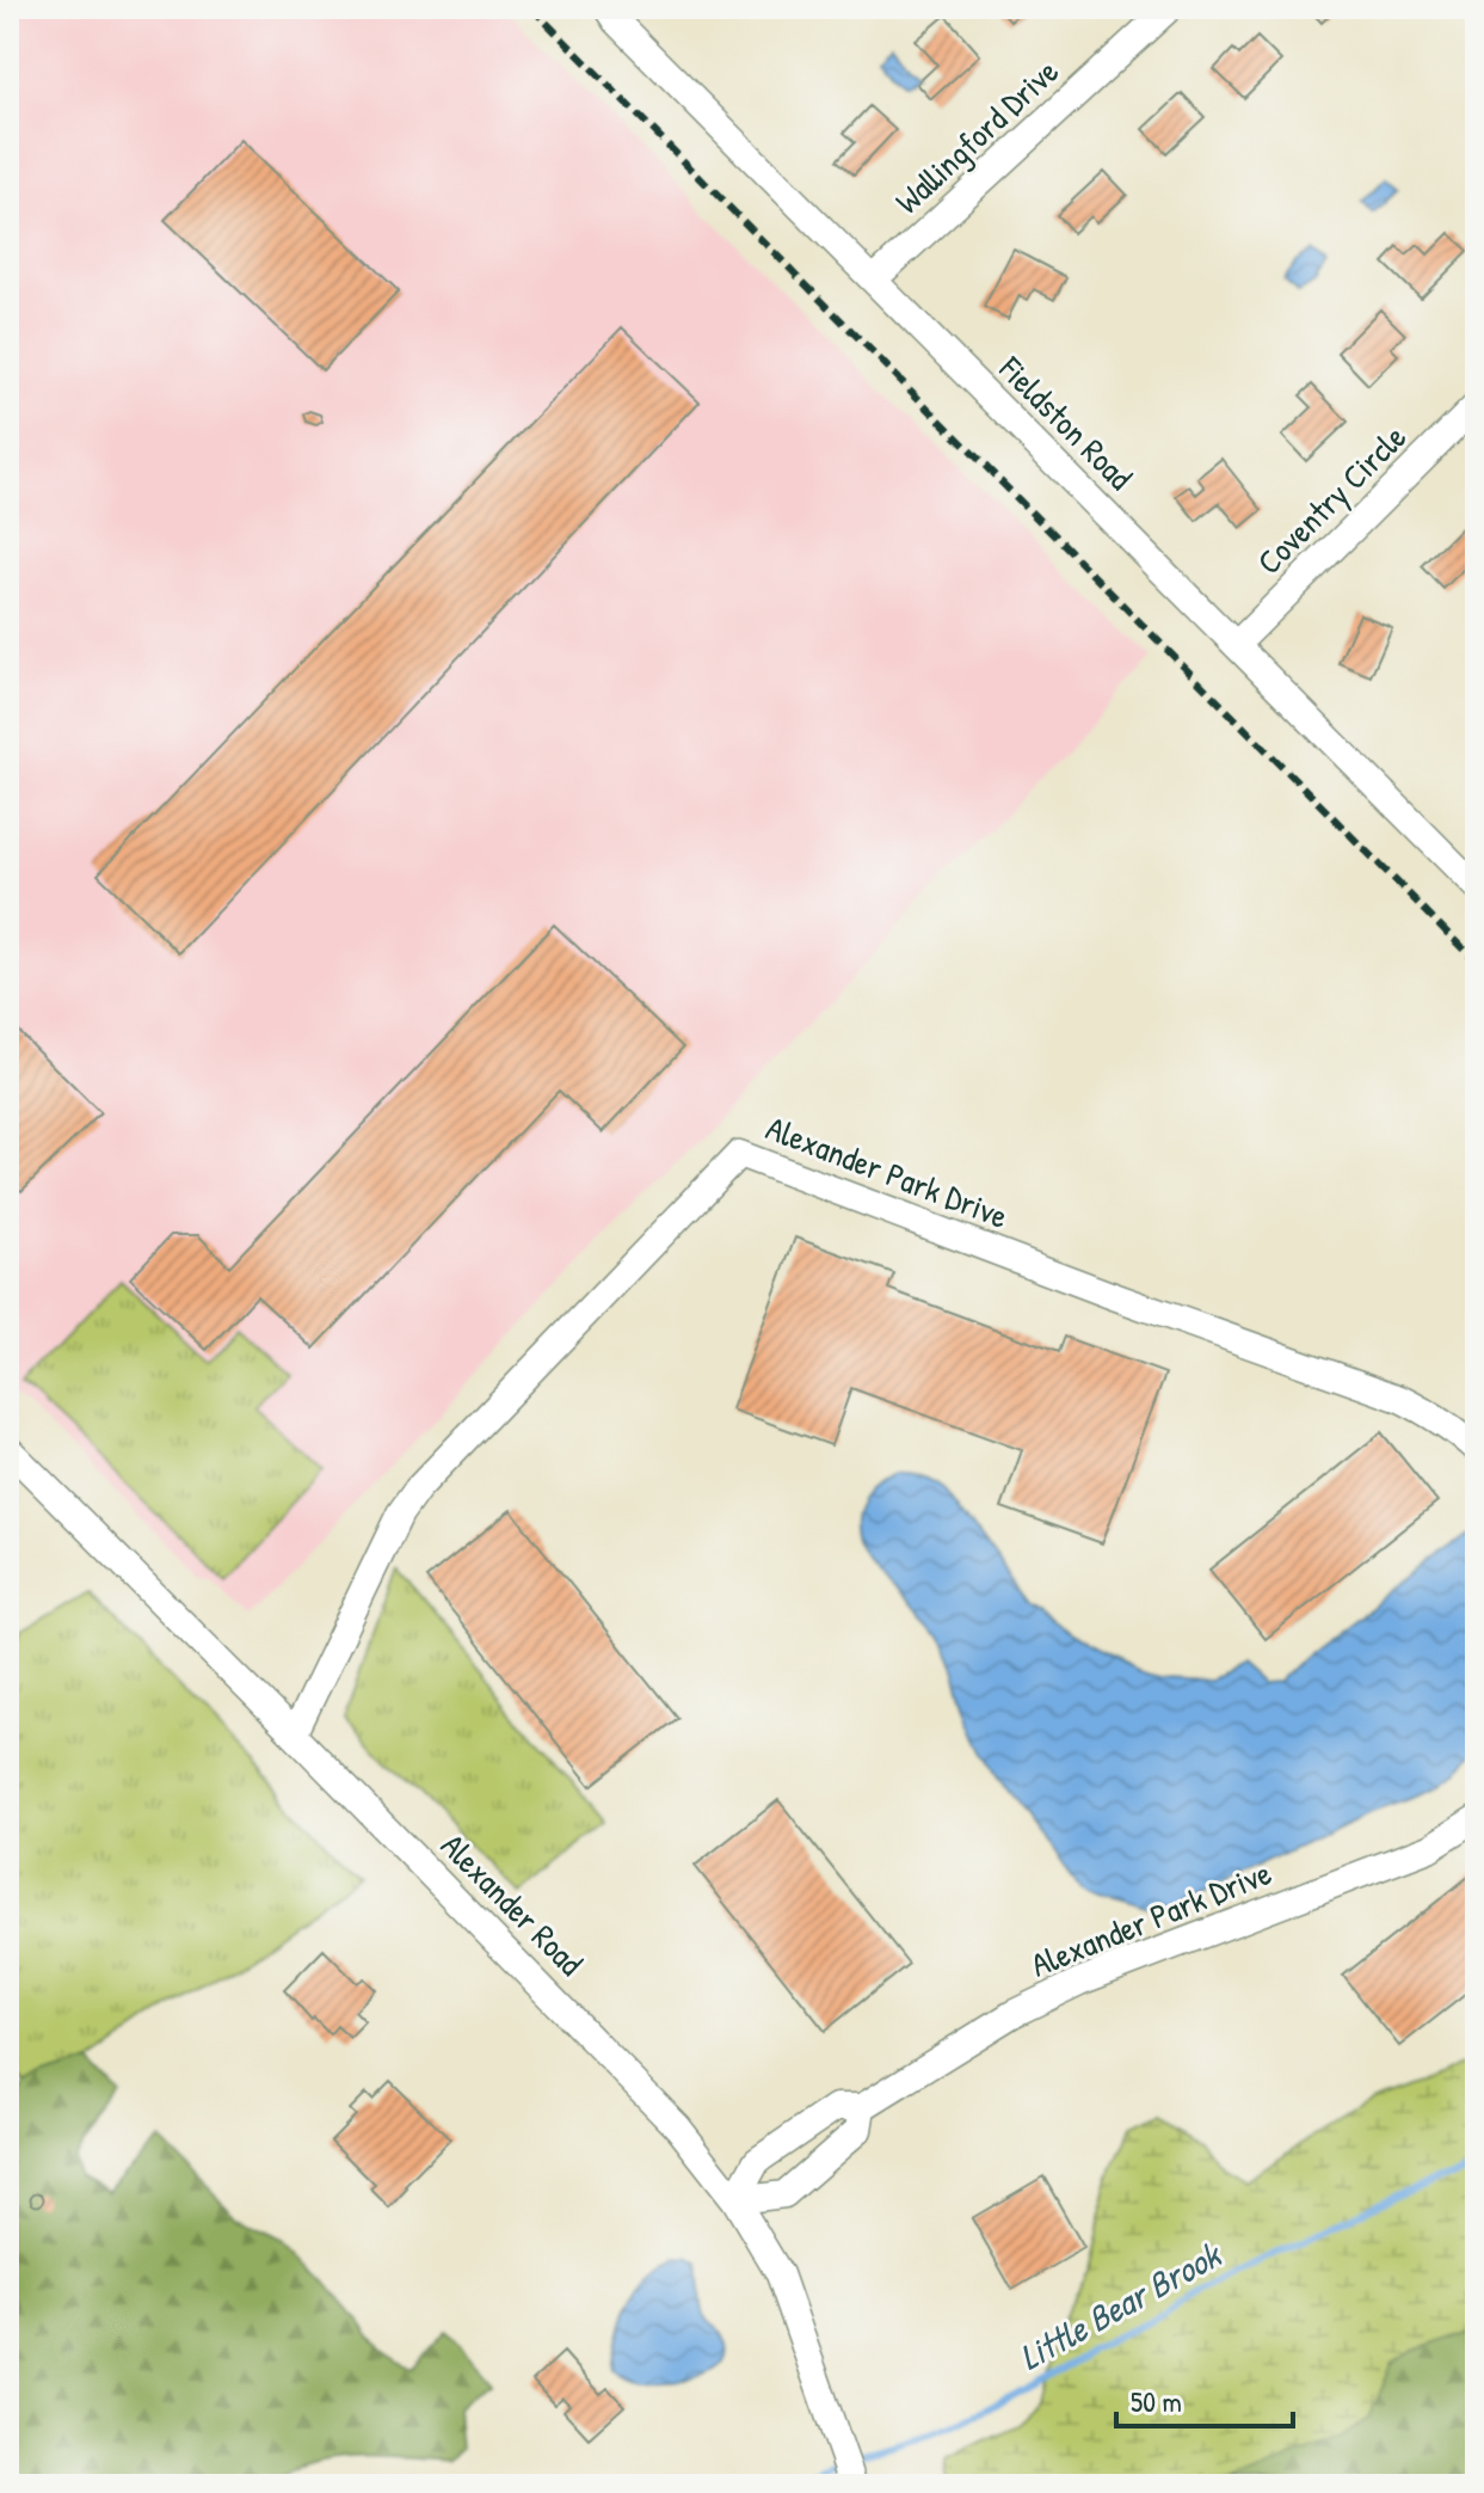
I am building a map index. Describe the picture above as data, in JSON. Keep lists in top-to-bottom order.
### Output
{
  "streets": {
    "street": [
      "Wallingford Drive",
      "Fieldston Road",
      "Coventry Circle",
      "Alexander Park Drive",
      "Alexander Road"
    ]
  },
  "crossings": [
    ["Wallingford Drive", "Fieldston Road"],
    ["Fieldston Road", "Coventry Circle"],
    ["Alexander Park Drive", "Alexander Road"]
  ],
  "water": ["Little Bear Brook"],
  "scale_bar": "50 m"
}
